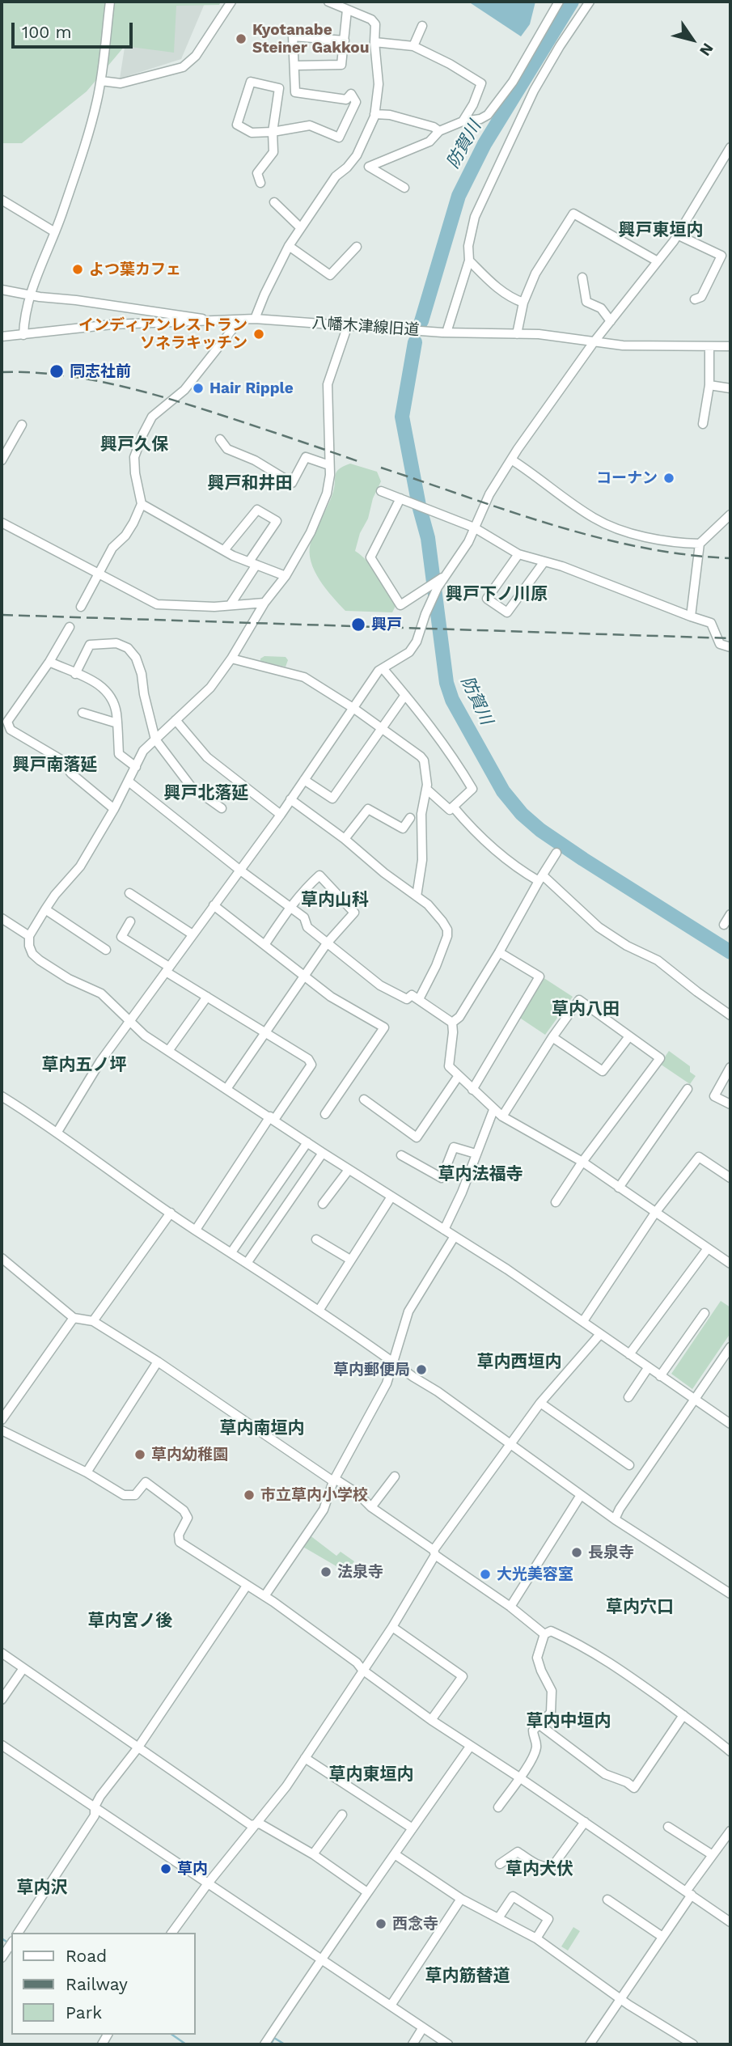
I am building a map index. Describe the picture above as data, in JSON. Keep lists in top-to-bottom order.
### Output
{
  "streets": {
    "street": ["八幡木津線旧道"]
  },
  "districts": [
    "興戸東垣内",
    "興戸久保",
    "興戸和井田",
    "興戸下ノ川原",
    "興戸南落延",
    "興戸北落延",
    "草内山科",
    "草内八田",
    "草内五ノ坪",
    "草内法福寺",
    "草内西垣内",
    "草内南垣内",
    "草内穴口",
    "草内宮ノ後",
    "草内中垣内",
    "草内東垣内",
    "草内犬伏",
    "草内沢",
    "草内筋替道"
  ],
  "water": ["防賀川"],
  "places": [
    "Kyotanabe Steiner Gakkou",
    "よつ葉カフェ",
    "インディアンレストラン ソネラキッチン",
    "同志社前",
    "Hair Ripple",
    "コーナン",
    "興戸",
    "草内郵便局",
    "草内幼稚園",
    "市立草内小学校",
    "長泉寺",
    "法泉寺",
    "大光美容室",
    "草内",
    "西念寺"
  ],
  "legend": ["Road", "Railway", "Park"],
  "scale_bar": "100 m",
  "north": "bottom right"
}
